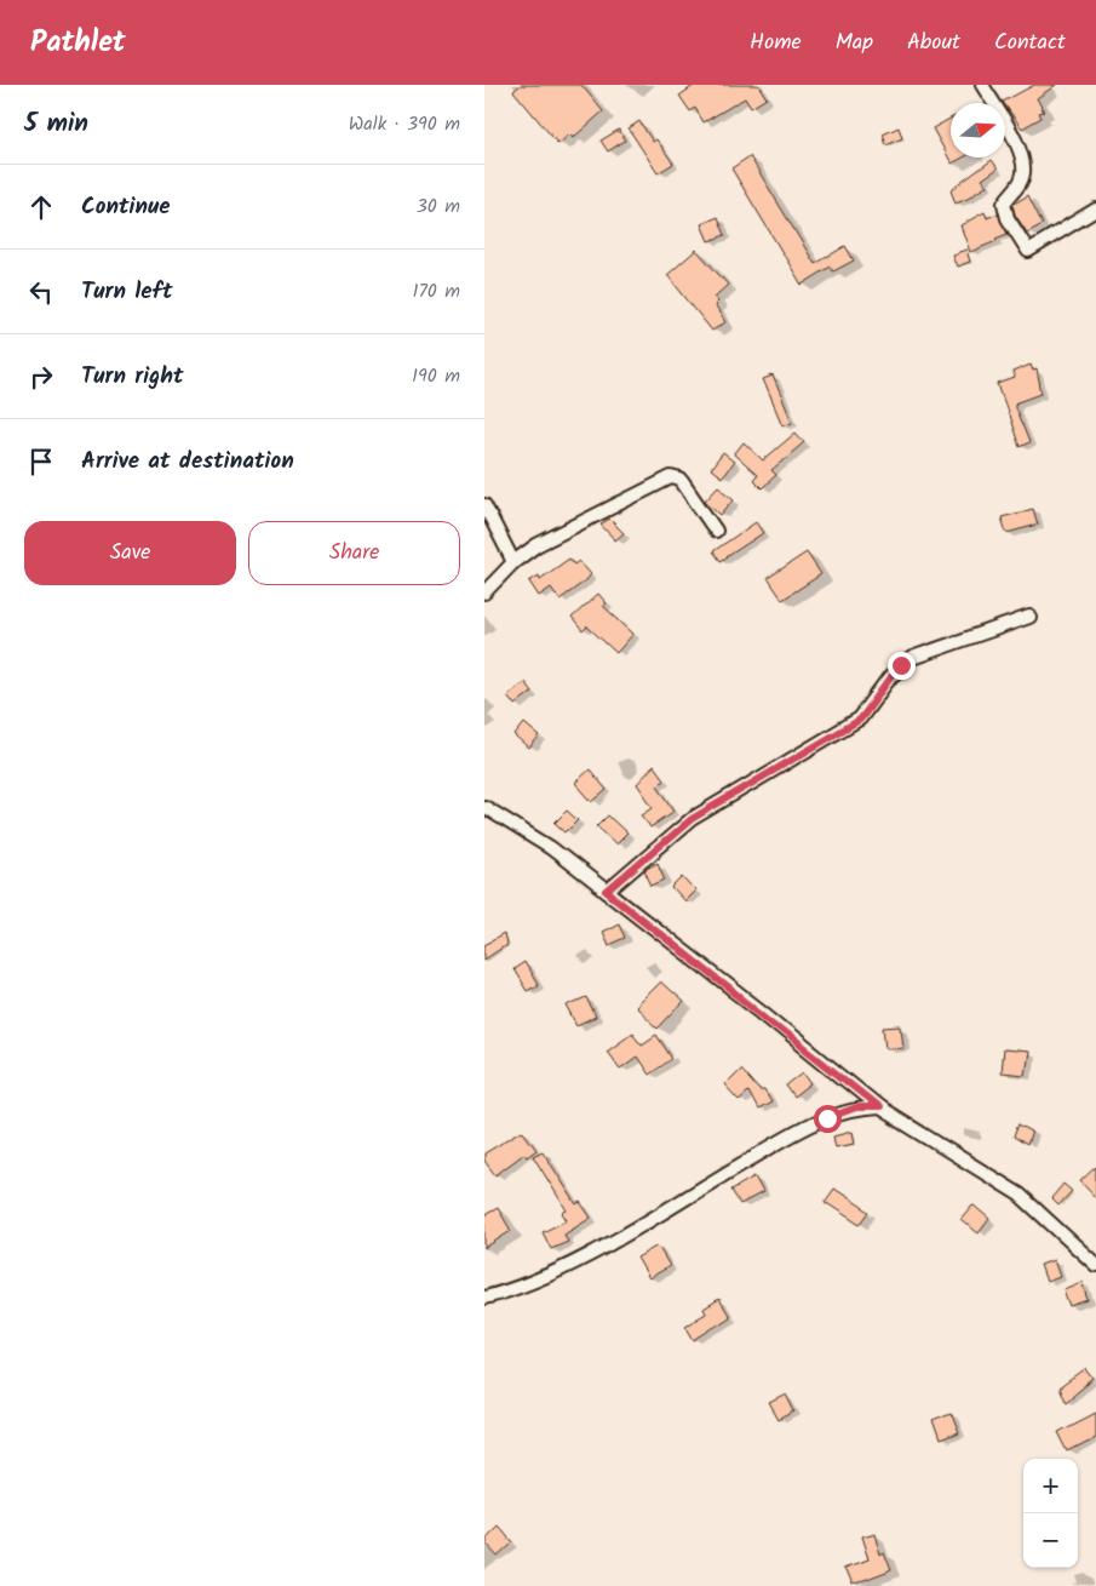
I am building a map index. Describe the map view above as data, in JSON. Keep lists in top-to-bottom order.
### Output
{
  "north": "right",
  "page": {
    "header": "Pathlet",
    "nav": [
      "Home",
      "Map",
      "About",
      "Contact"
    ],
    "heading": ["5 min", "Walk · 390 m"],
    "list": [
      ["Continue", "30 m"],
      ["Turn left", "170 m"],
      ["Turn right", "190 m"],
      "Arrive at destination"
    ],
    "buttons": ["Save", "Share"],
    "map_buttons": ["+", "−"]
  }
}
